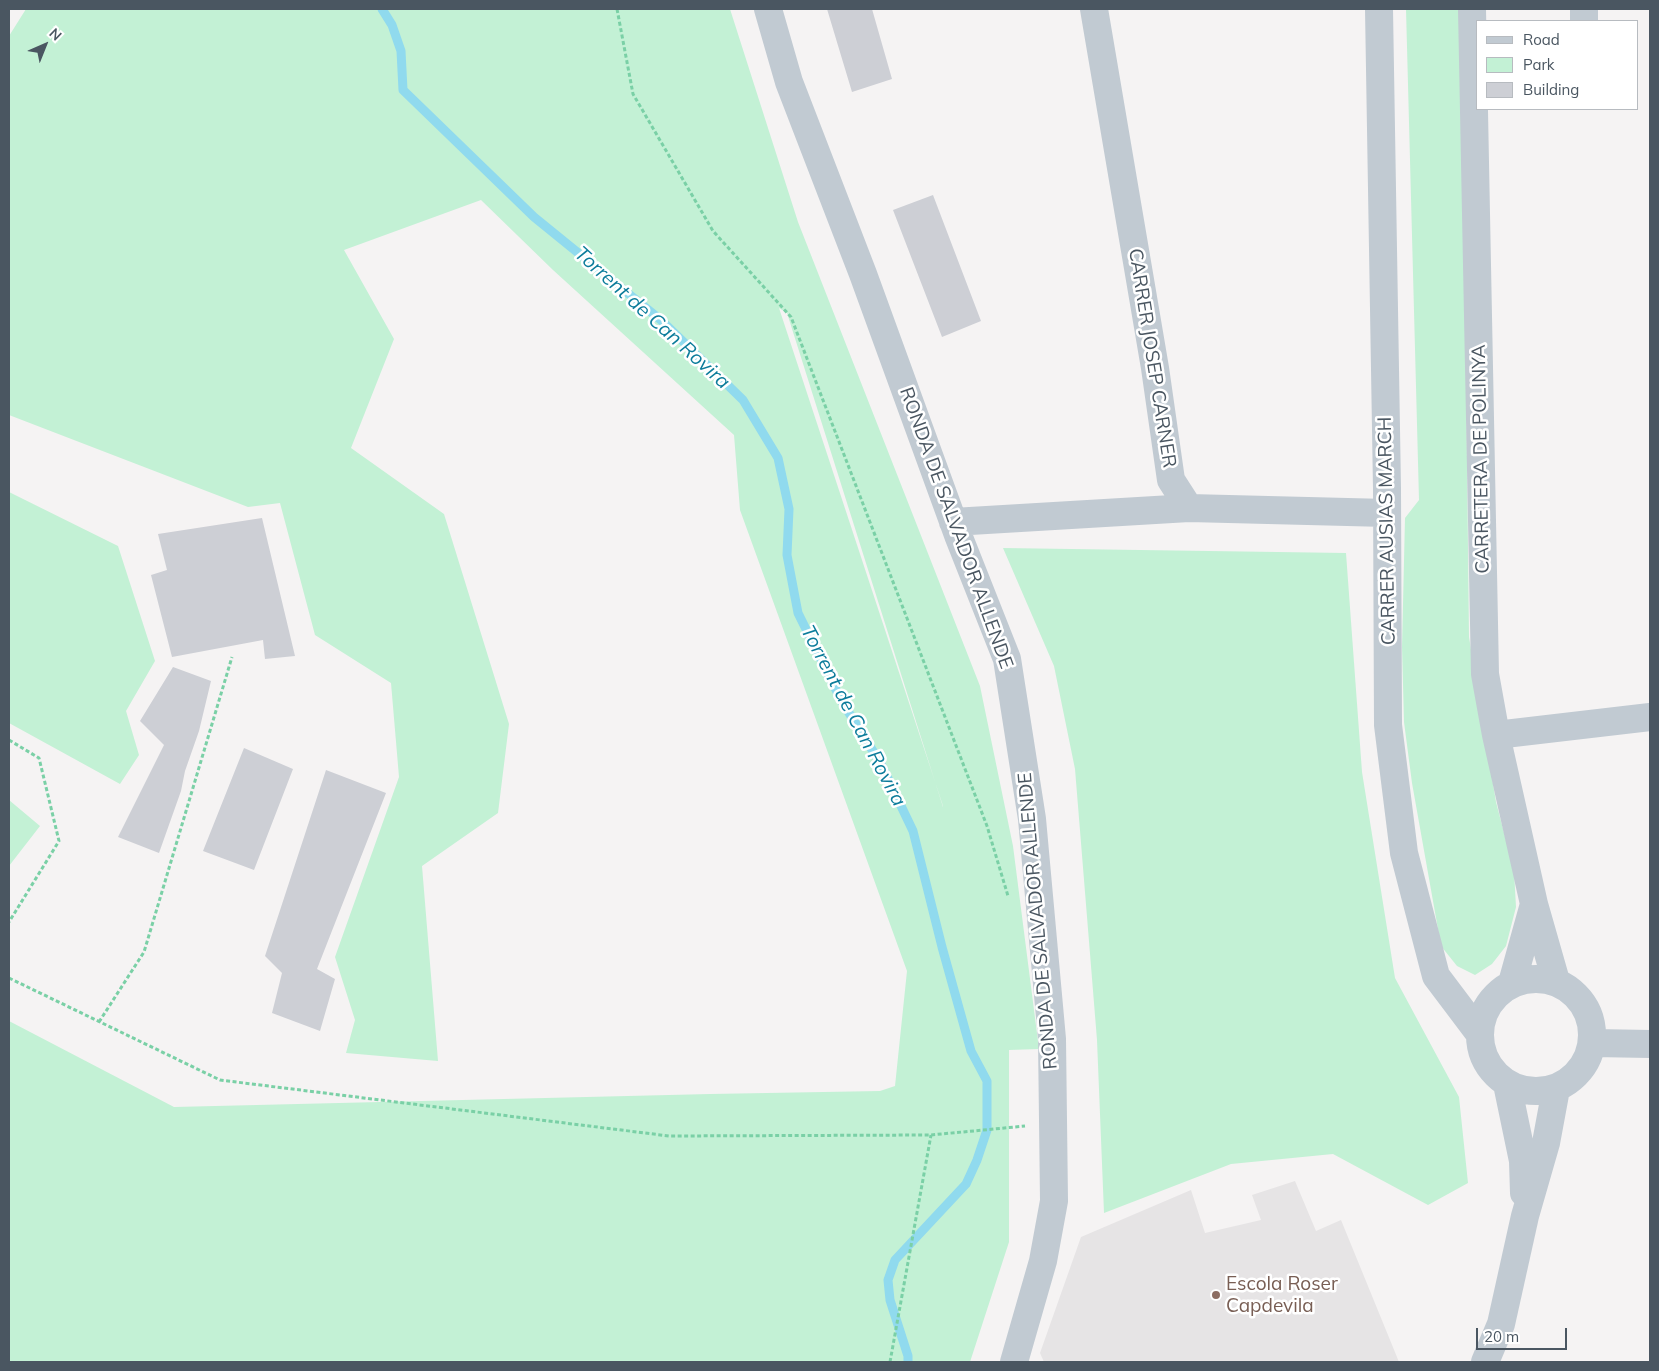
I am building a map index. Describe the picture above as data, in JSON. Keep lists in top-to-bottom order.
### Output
{
  "streets": {
    "street": [
      "CARRER JOSEP CARNER",
      "CARRETERA DE POLINYA",
      "RONDA DE SALVADOR ALLENDE",
      "CARRER AUSIAS MARCH"
    ]
  },
  "crossings": [
    ["CARRETERA DE POLINYA", "CARRER AUSIAS MARCH"]
  ],
  "water": ["Torrent de Can Rovira"],
  "places": ["Escola Roser Capdevila"],
  "legend": ["Road", "Park", "Building"],
  "scale_bar": "20 m",
  "north": "top right"
}
